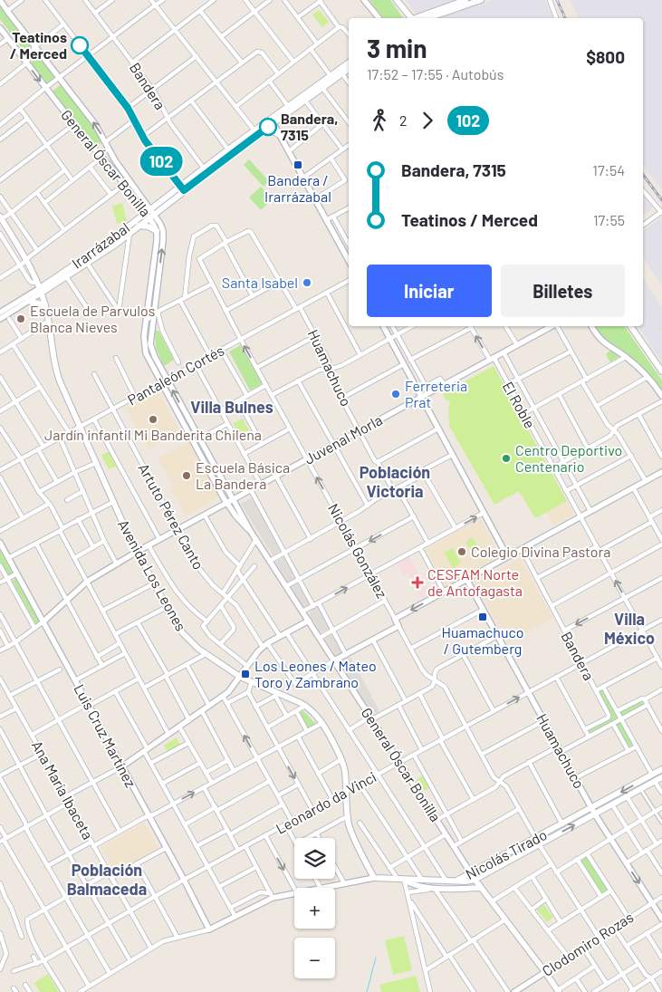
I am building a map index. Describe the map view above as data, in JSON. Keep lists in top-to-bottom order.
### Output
{
  "streets": {
    "main road": [
      "General Óscar Bonilla",
      "Irarrázabal",
      "Avenida Los Leones",
      "Nicolás Tirado"
    ],
    "street": [
      "Bandera",
      "Huamachuco",
      "Pantaleón Cortés",
      "El Roble",
      "Juvenal Morla",
      "Artuto Pérez Canto",
      "Nicolás González",
      "Luis Cruz Martínez",
      "Ana María Ibaceta",
      "Leonardo da Vinci",
      "Clodomiro Rozas"
    ]
  },
  "crossings": [
    ["Bandera", "Irarrázabal"],
    ["Bandera", "Leonardo da Vinci"],
    ["Bandera", "Nicolás Tirado"],
    ["General Óscar Bonilla", "Irarrázabal"],
    ["General Óscar Bonilla", "Pantaleón Cortés"],
    ["General Óscar Bonilla", "Juvenal Morla"],
    ["General Óscar Bonilla", "Leonardo da Vinci"],
    ["General Óscar Bonilla", "Nicolás Tirado"],
    ["General Óscar Bonilla", "Clodomiro Rozas"],
    ["Irarrázabal", "Avenida Los Leones"],
    ["Huamachuco", "Pantaleón Cortés"],
    ["Huamachuco", "Juvenal Morla"],
    ["Huamachuco", "Leonardo da Vinci"],
    ["Huamachuco", "Nicolás Tirado"],
    ["Huamachuco", "Clodomiro Rozas"],
    ["Pantaleón Cortés", "Artuto Pérez Canto"],
    ["Pantaleón Cortés", "Nicolás González"],
    ["Pantaleón Cortés", "Avenida Los Leones"],
    ["El Roble", "Juvenal Morla"],
    ["El Roble", "Leonardo da Vinci"],
    ["Juvenal Morla", "Artuto Pérez Canto"],
    ["Juvenal Morla", "Nicolás González"],
    ["Juvenal Morla", "Avenida Los Leones"],
    ["Juvenal Morla", "Luis Cruz Martínez"],
    ["Nicolás González", "Leonardo da Vinci"],
    ["Nicolás González", "Nicolás Tirado"],
    ["Nicolás González", "Clodomiro Rozas"],
    ["Avenida Los Leones", "Leonardo da Vinci"],
    ["Luis Cruz Martínez", "Leonardo da Vinci"],
    ["Ana María Ibaceta", "Leonardo da Vinci"]
  ],
  "districts": [
    "Villa Bulnes",
    "Población Victoria",
    "Villa México",
    "Población Balmaceda"
  ],
  "places": {
    "other": [
      "Teatinos / Merced",
      "Bandera, 7315",
      "Santa Isabel",
      "Escuela de Parvulos Blanca Nieves",
      "Ferreteria Prat",
      "Jardín infantil Mi Banderita Chilena",
      "Centro Deportivo Centenario",
      "Escuela Básica La Bandera",
      "Colegio Divina Pastora"
    ],
    "transit": ["Bandera / Irarrázabal", "Huamachuco / Gutemberg", "Los Leones / Mateo Toro y Zambrano"],
    "health": ["CESFAM Norte de Antofagasta"]
  },
  "lines": ["bus line 102"],
  "page": {
    "on_map": "102",
    "heading": ["3 min", "17:52 – 17:55 · Autobús", "$800"],
    "legs": ["2", "102"],
    "list": [
      {
        "name": "Bandera, 7315",
        "value": "17:54"
      },
      {
        "name": "Teatinos / Merced",
        "value": "17:55"
      }
    ],
    "buttons": ["Iniciar", "Billetes"],
    "map_buttons": ["+", "−"]
  }
}
